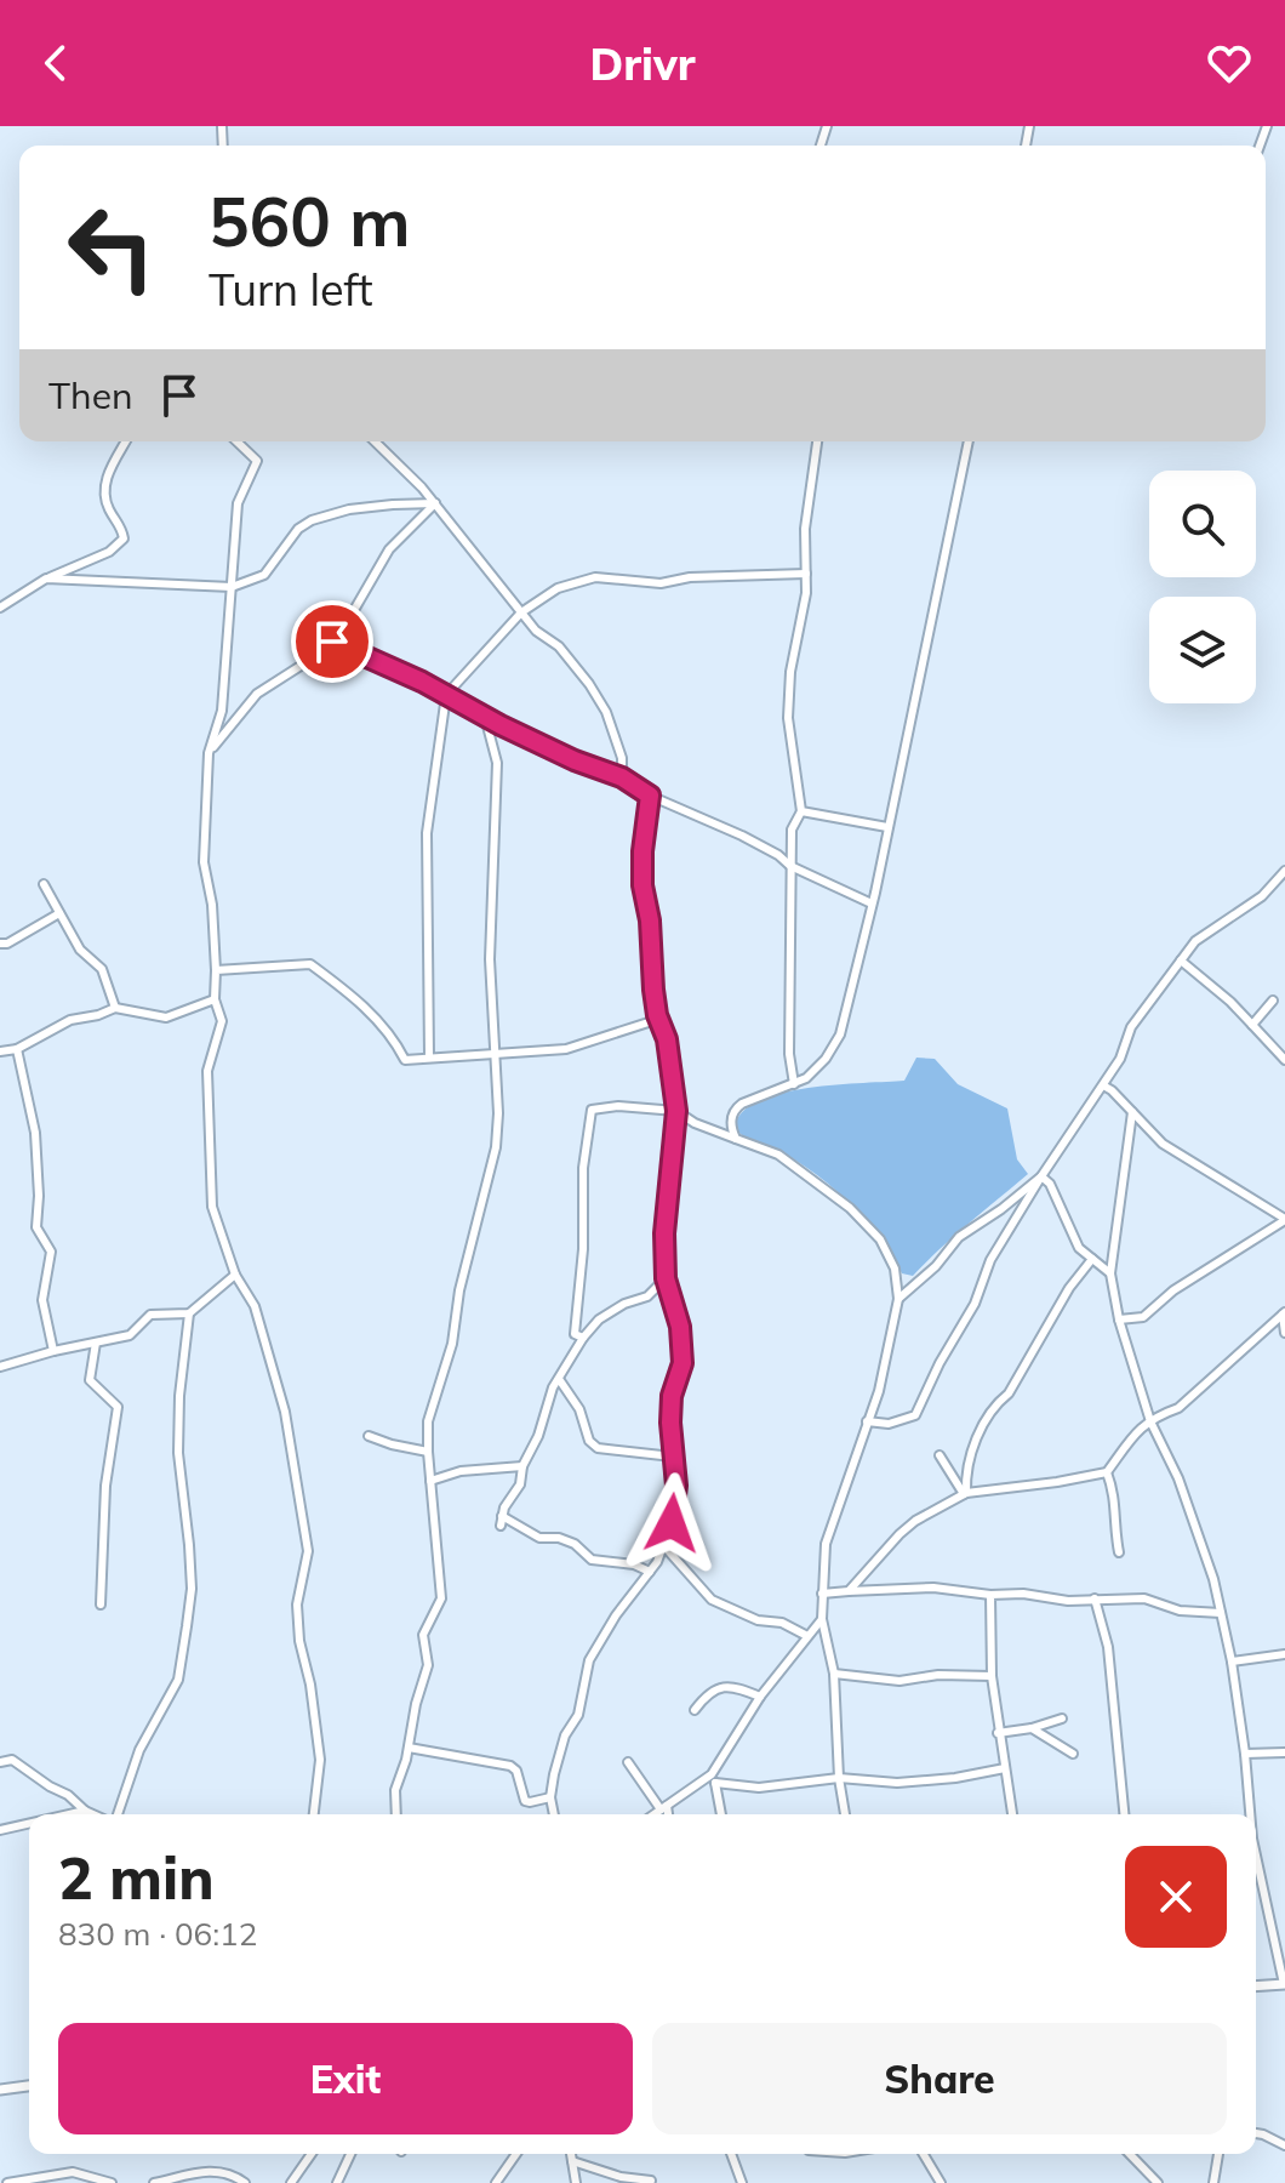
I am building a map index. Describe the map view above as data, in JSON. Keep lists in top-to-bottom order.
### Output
{
  "page": {
    "header": "Drivr",
    "turn": ["560 m", "Turn left"],
    "then": "Then",
    "heading": ["2 min", "830 m · 06:12"],
    "buttons": ["Exit", "Share"]
  }
}
